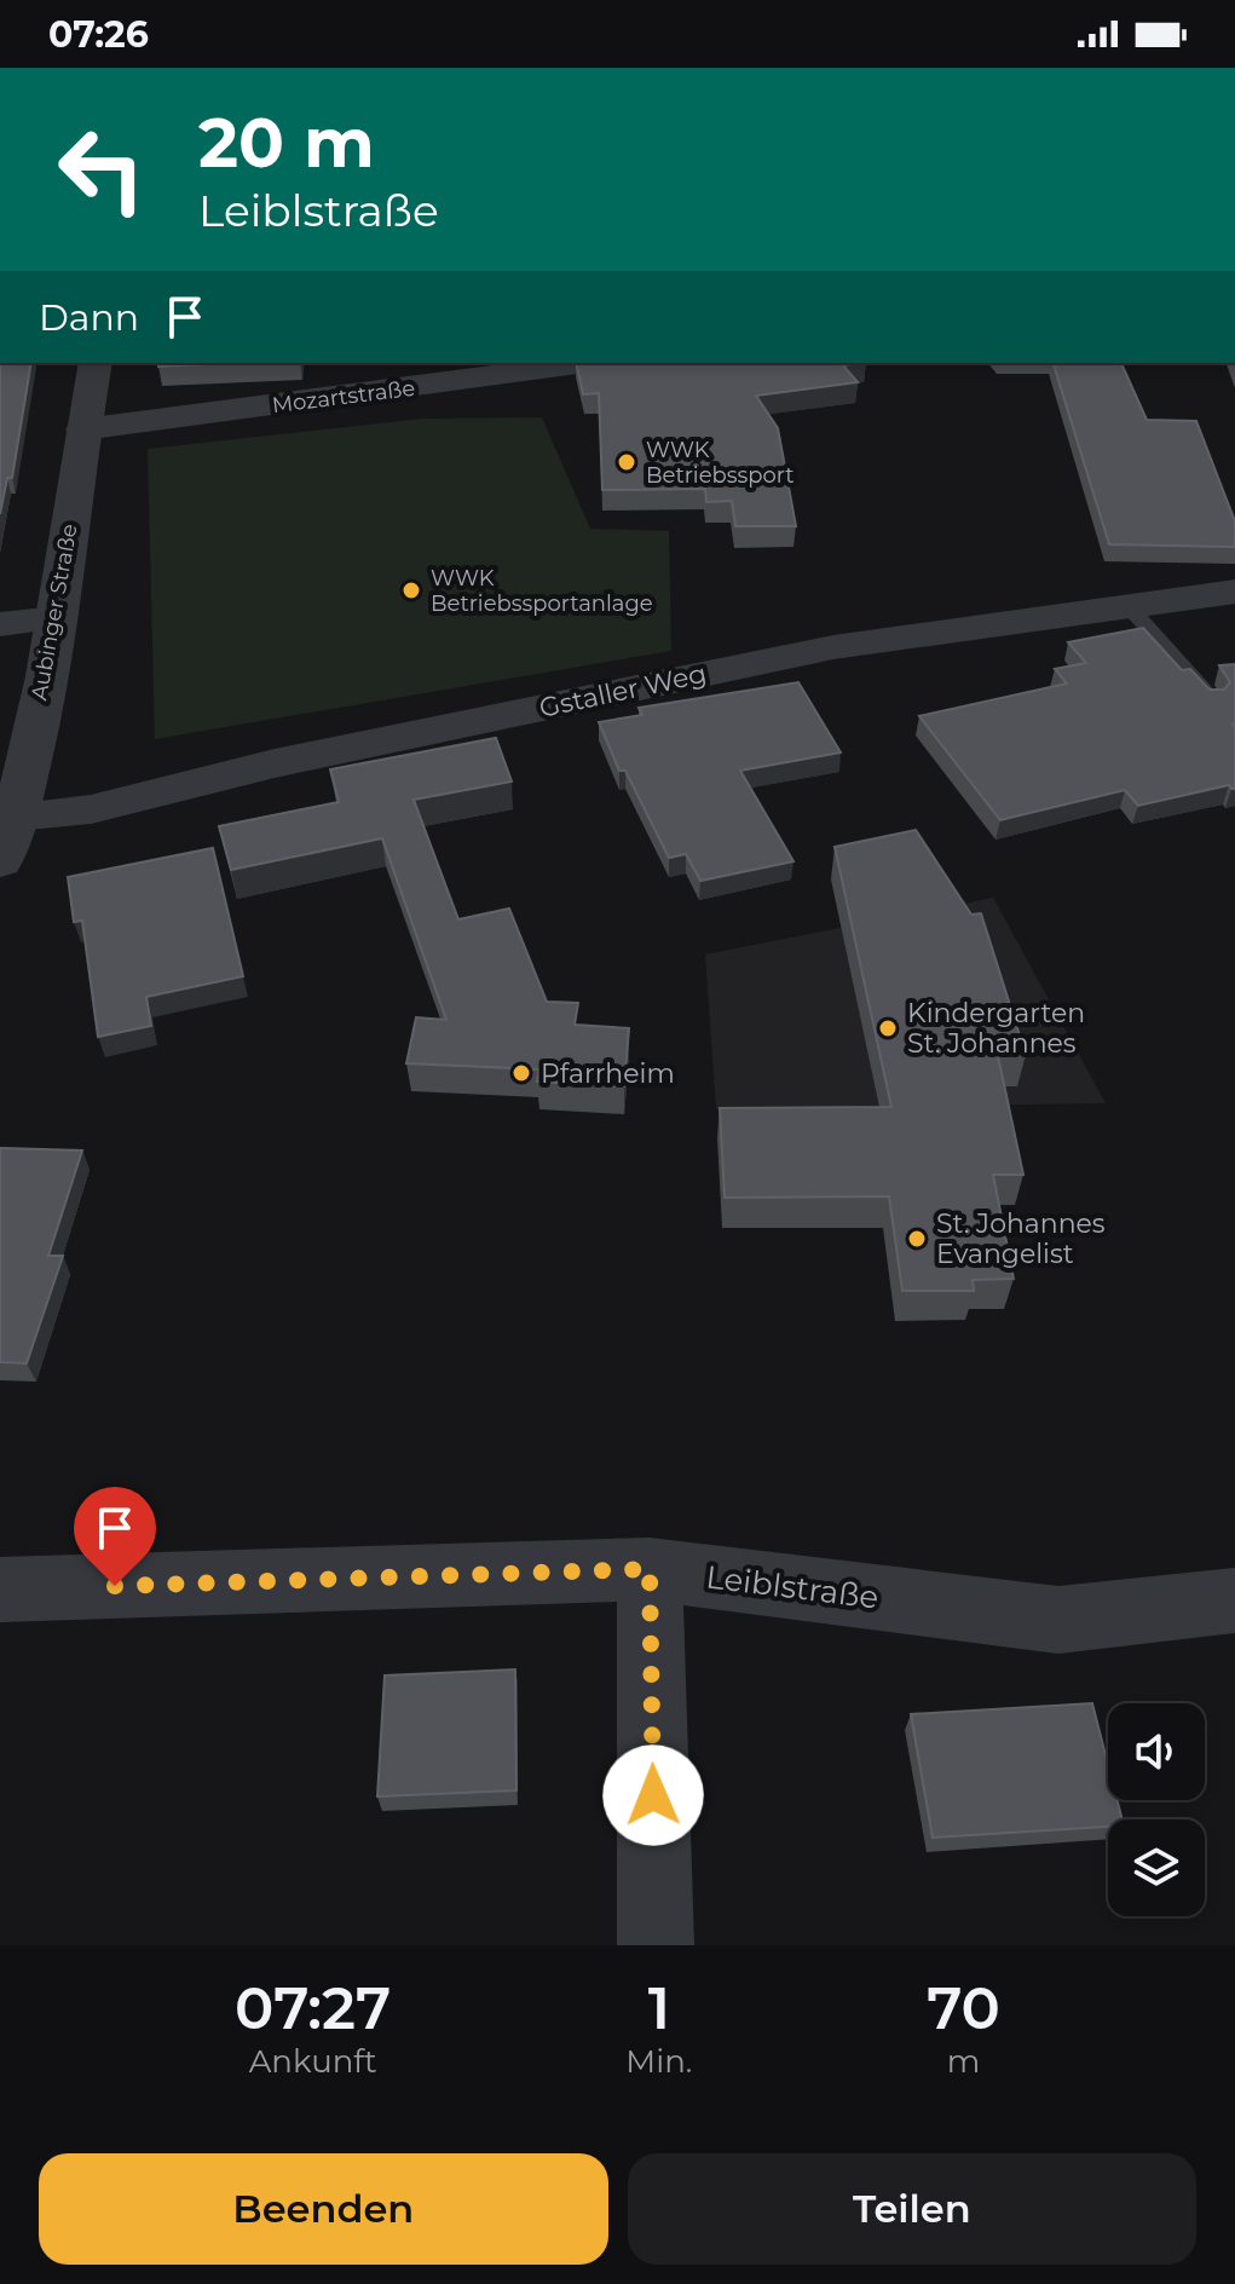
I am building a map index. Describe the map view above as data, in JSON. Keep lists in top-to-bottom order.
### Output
{
  "streets": {
    "street": [
      "Mozartstraße",
      "Aubinger Straße",
      "Gstaller Weg",
      "Leiblstraße"
    ]
  },
  "crossings": [
    ["Mozartstraße", "Aubinger Straße"],
    ["Aubinger Straße", "Gstaller Weg"]
  ],
  "places": [
    "WWK Betriebssport",
    "WWK Betriebssportanlage",
    "Kindergarten St. Johannes",
    "Pfarrheim",
    "St. Johannes Evangelist"
  ],
  "page": {
    "status": "07:26",
    "turn": ["20 m", "Leiblstraße"],
    "then": "Dann",
    "eta": [
      "07:27",
      "Ankunft",
      "1",
      "Min.",
      "70",
      "m"
    ],
    "buttons": ["Beenden", "Teilen"]
  }
}
